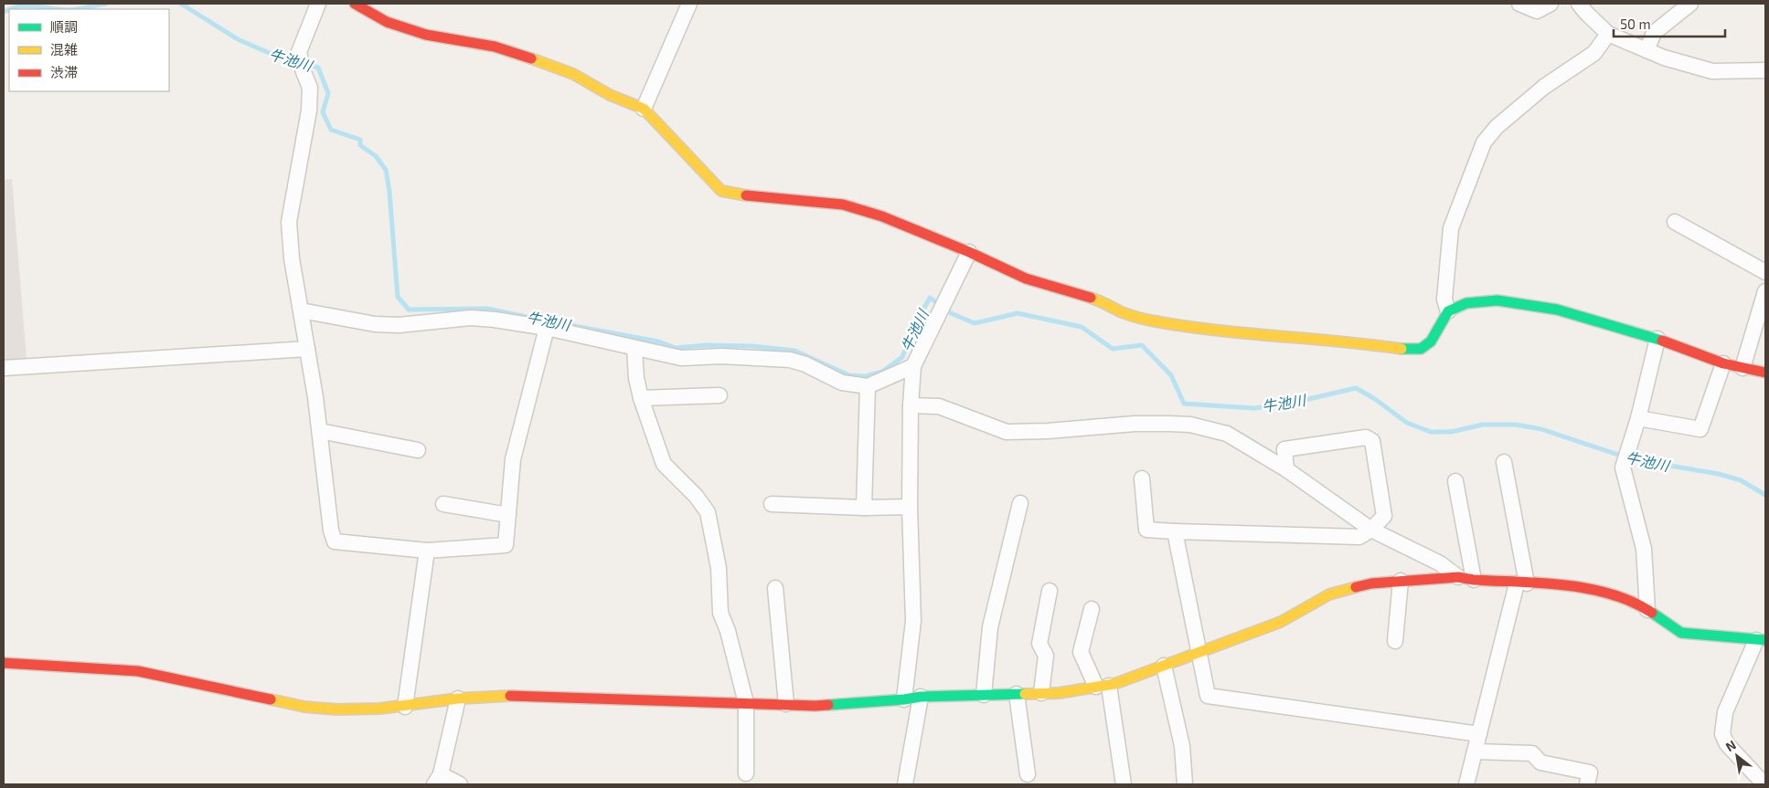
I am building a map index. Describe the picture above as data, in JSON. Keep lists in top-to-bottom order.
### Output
{
  "water": ["牛池川"],
  "legend": ["順調", "混雑", "渋滞"],
  "scale_bar": "50 m",
  "north": "top left"
}
